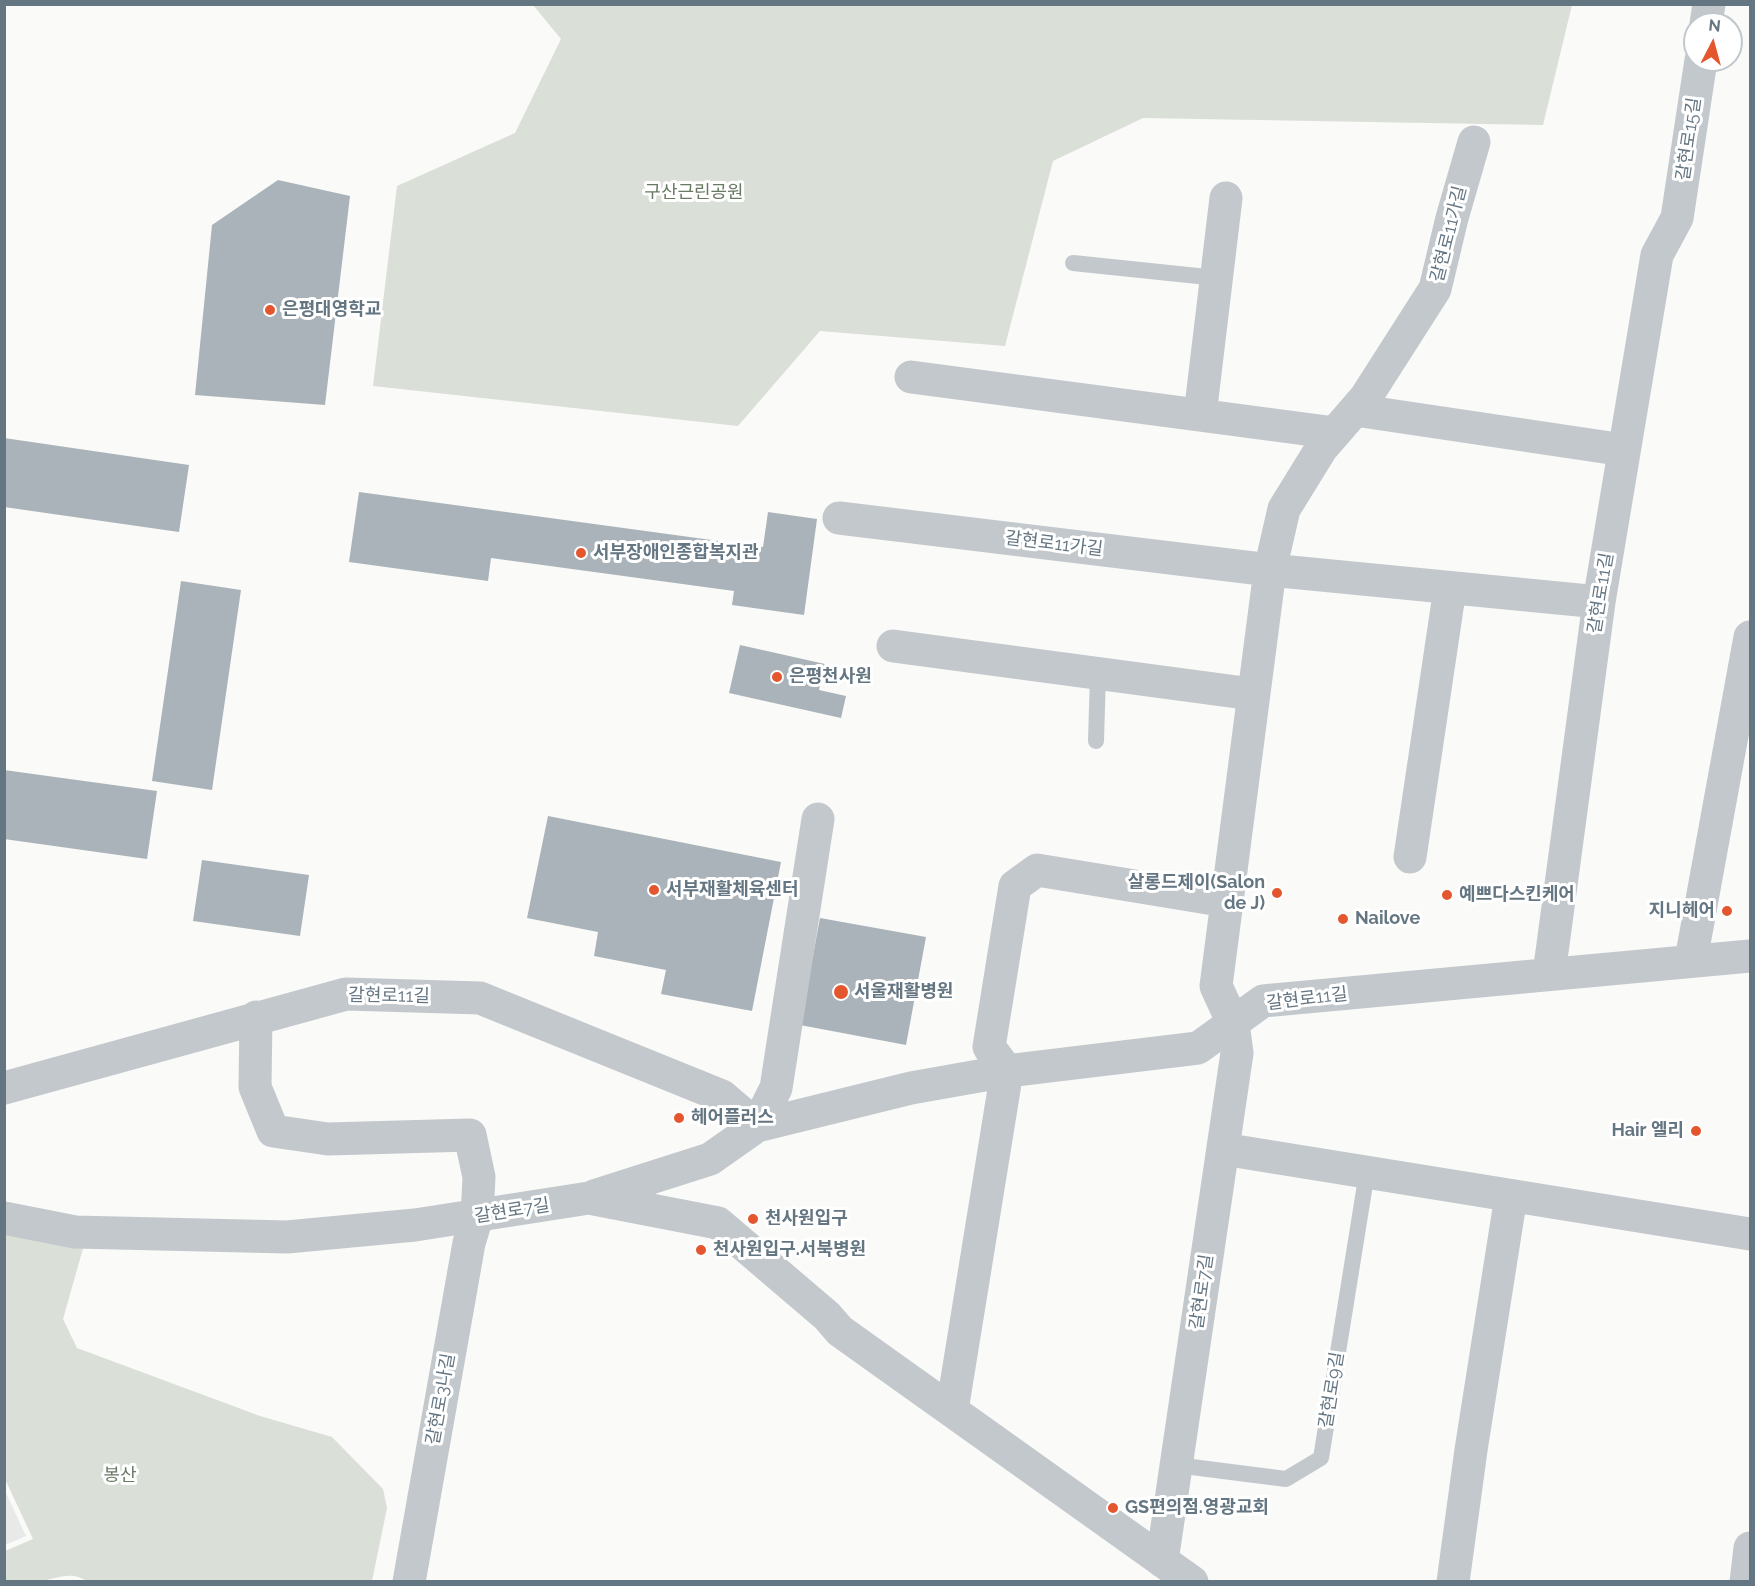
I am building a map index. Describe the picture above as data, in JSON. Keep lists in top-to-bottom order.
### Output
{
  "streets": {
    "street": [
      "갈현로15길",
      "갈현로11가길",
      "갈현로11길",
      "갈현로7길",
      "갈현로3나길"
    ],
    "lane": ["갈현로9길"]
  },
  "crossings": [
    ["갈현로15길", "갈현로11길"],
    ["갈현로11가길", "갈현로11길"],
    ["갈현로11가길", "갈현로7길"],
    ["갈현로11길", "갈현로7길"],
    ["갈현로11길", "갈현로3나길"],
    ["갈현로7길", "갈현로9길"],
    ["갈현로7길", "갈현로3나길"]
  ],
  "parks": ["구산근린공원", "봉산"],
  "places": [
    "은평대영학교",
    "서부장애인종합복지관",
    "은평천사원",
    "서부재활체육센터",
    "살롱드제이(Salon de J)",
    "예쁘다스킨케어",
    "지니헤어",
    "Nailove",
    "서울재활병원",
    "헤어플러스",
    "Hair 엘리",
    "천사원입구",
    "천사원입구.서북병원",
    "GS편의점.영광교회"
  ],
  "north": "top"
}
